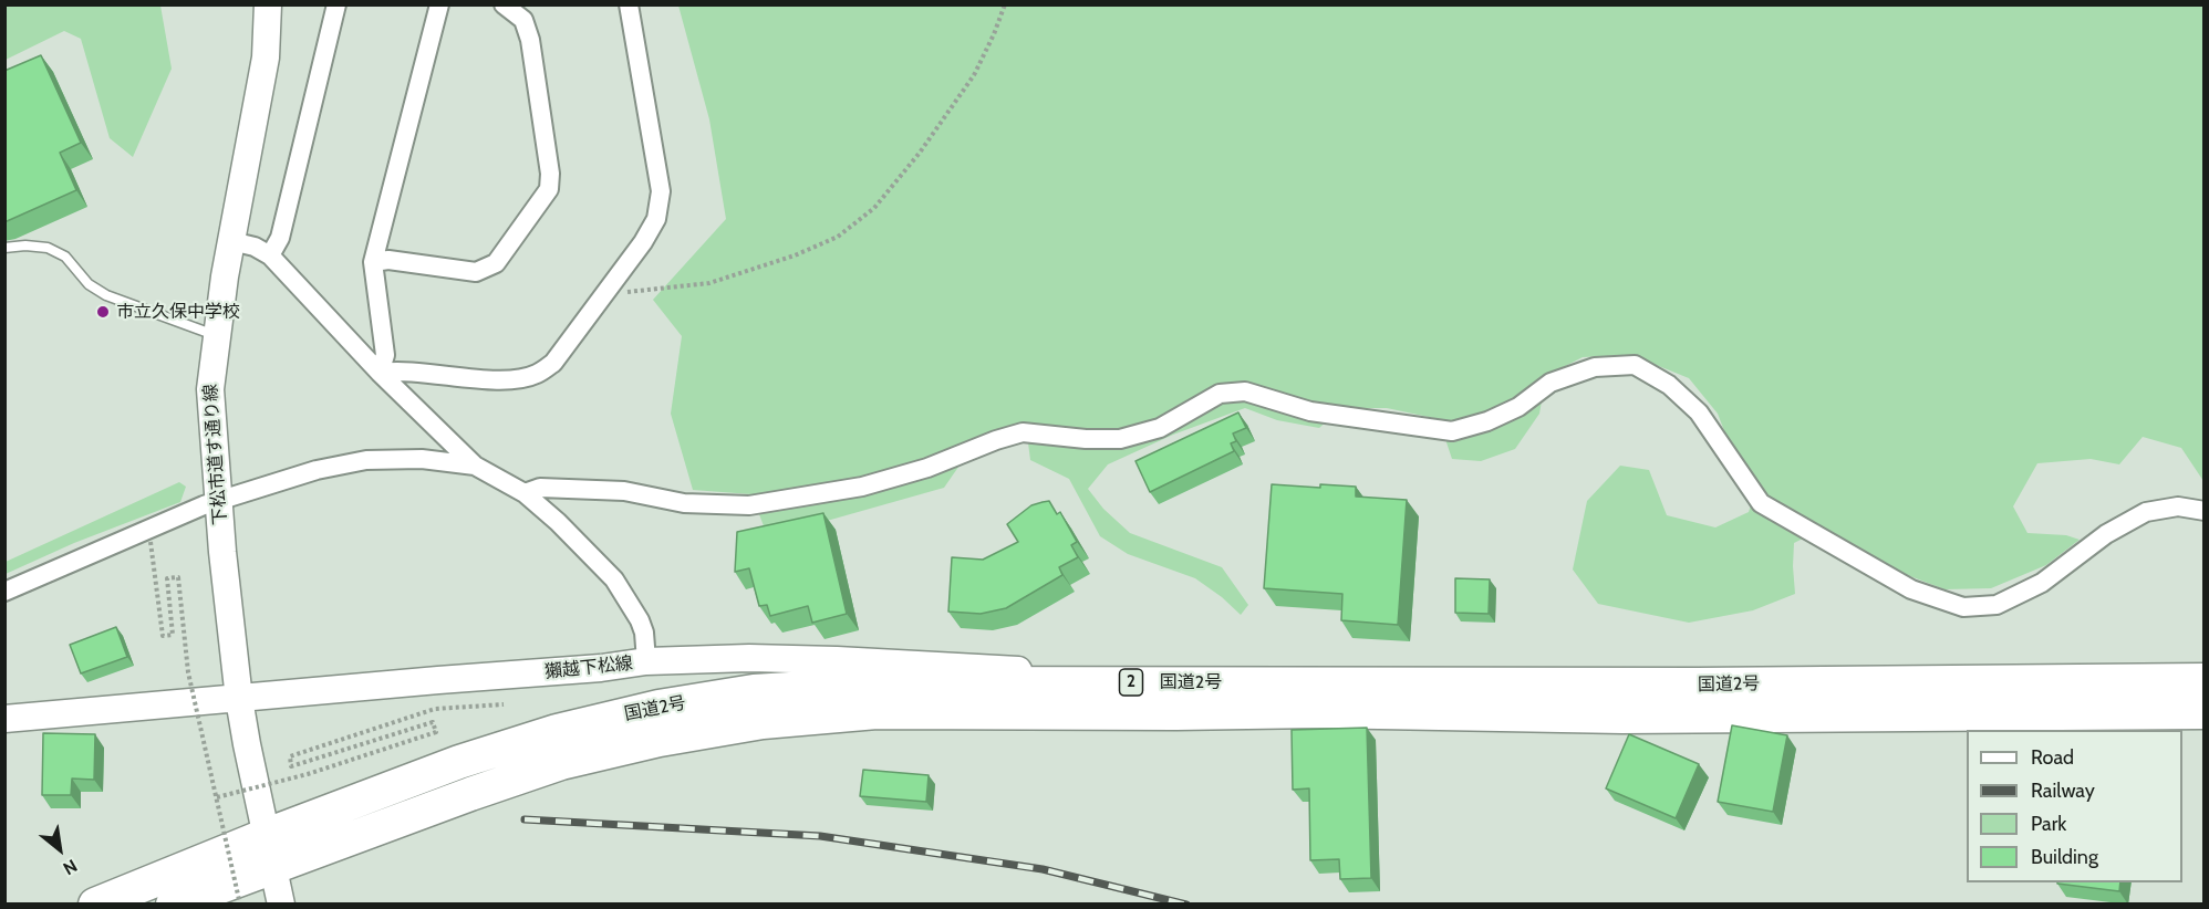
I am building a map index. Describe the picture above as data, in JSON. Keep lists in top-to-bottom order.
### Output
{
  "streets": {
    "highway": ["2", "国道2号"],
    "main road": ["下松市道す通り線", "獺越下松線"]
  },
  "crossings": [
    ["下松市道す通り線", "獺越下松線"],
    ["下松市道す通り線", "国道2号"],
    ["獺越下松線", "国道2号"]
  ],
  "places": ["市立久保中学校"],
  "legend": [
    "Road",
    "Railway",
    "Park",
    "Building"
  ],
  "north": "bottom right"
}
